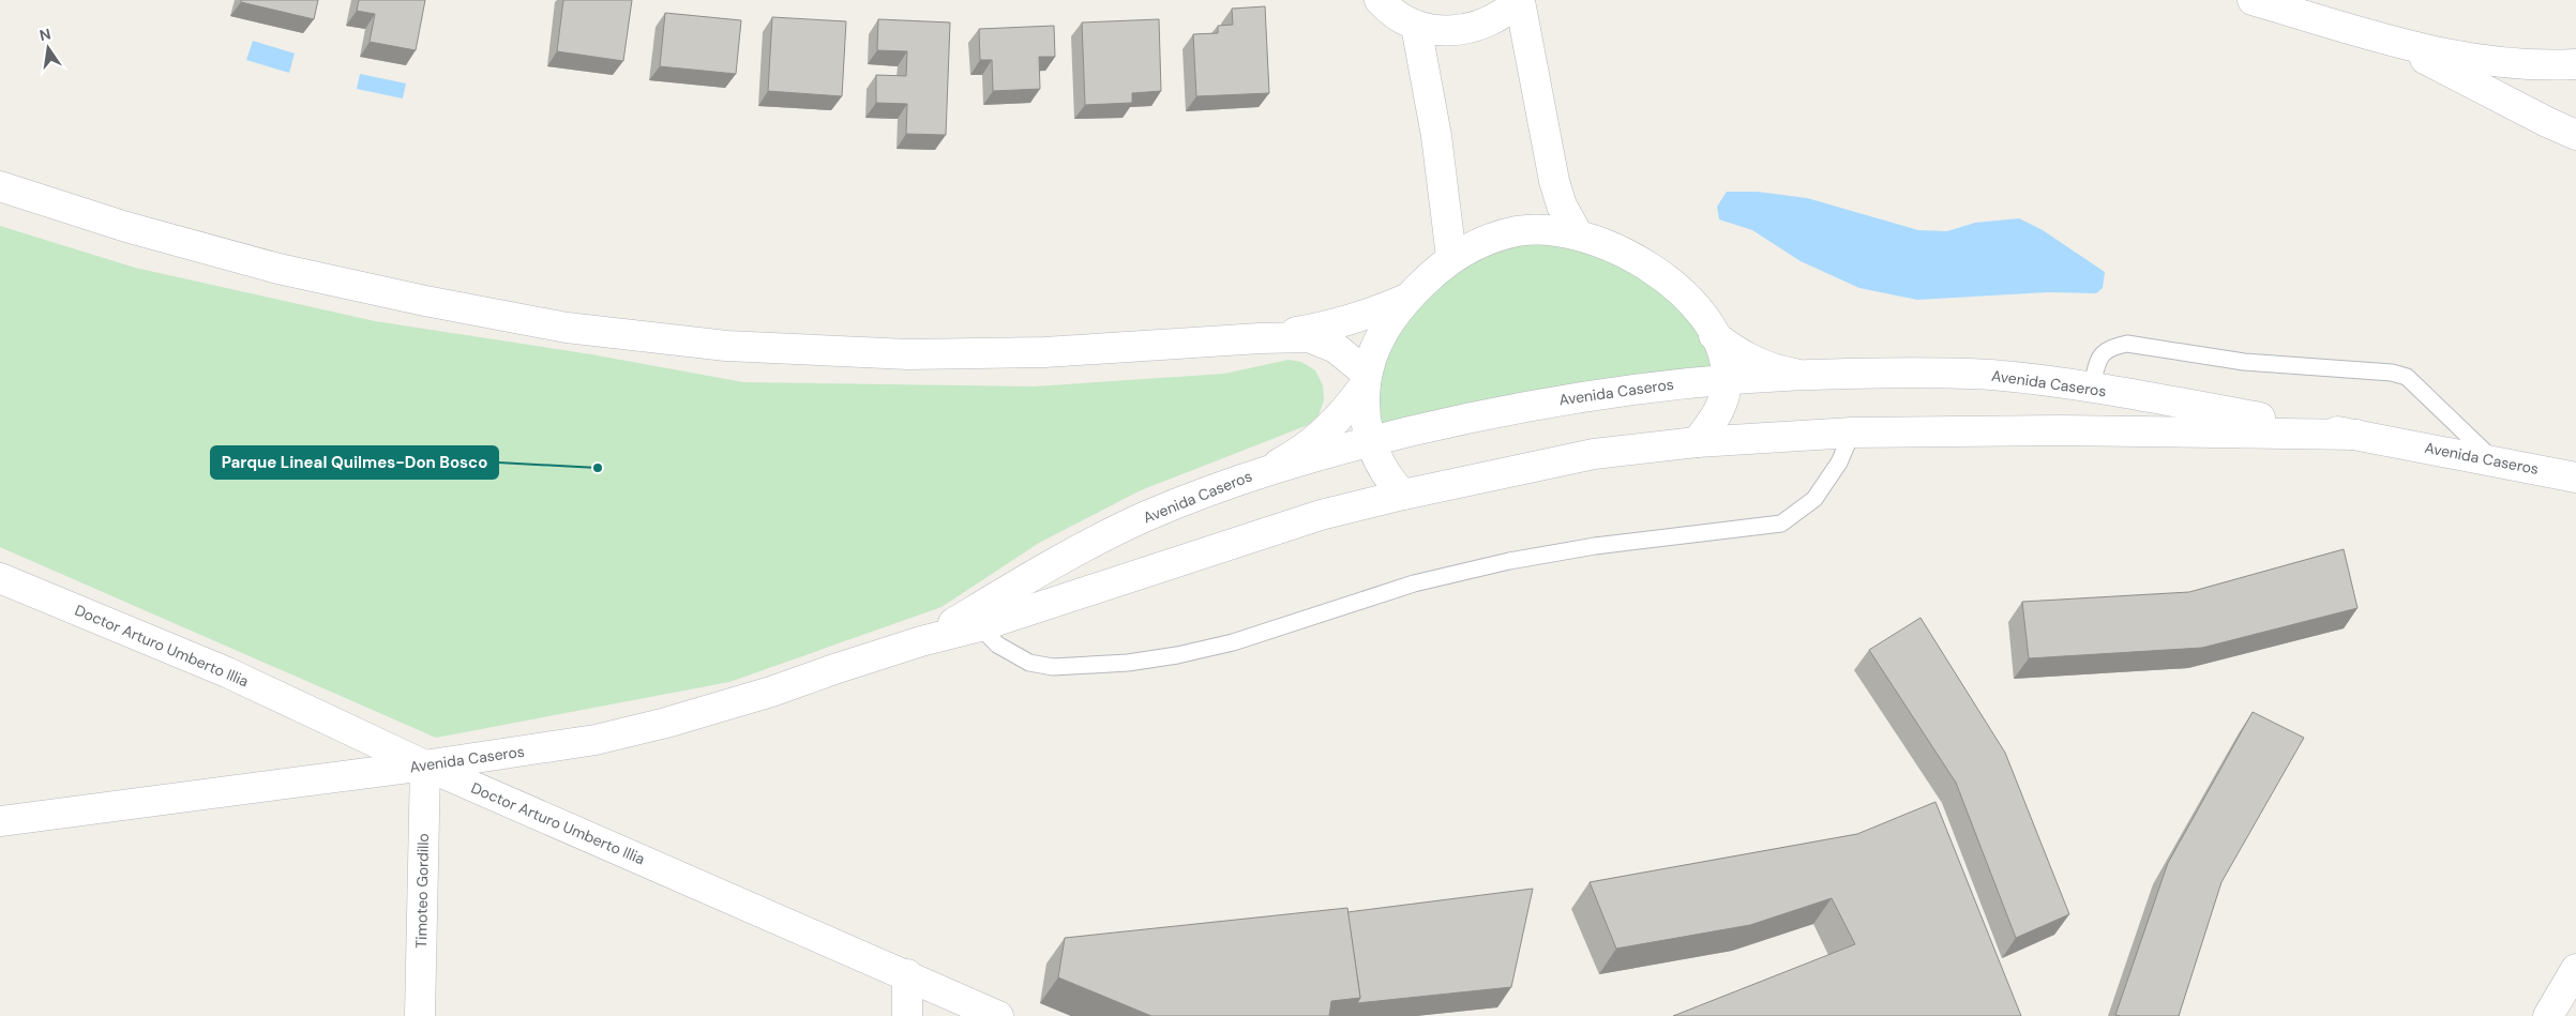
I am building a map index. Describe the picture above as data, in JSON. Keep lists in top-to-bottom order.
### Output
{
  "streets": {
    "street": ["Avenida Caseros", "Doctor Arturo Umberto Illia", "Timoteo Gordillo"]
  },
  "crossings": [
    ["Avenida Caseros", "Doctor Arturo Umberto Illia"],
    ["Avenida Caseros", "Timoteo Gordillo"],
    ["Doctor Arturo Umberto Illia", "Timoteo Gordillo"]
  ],
  "places": ["Parque Lineal Quilmes-Don Bosco"],
  "north": "top"
}
